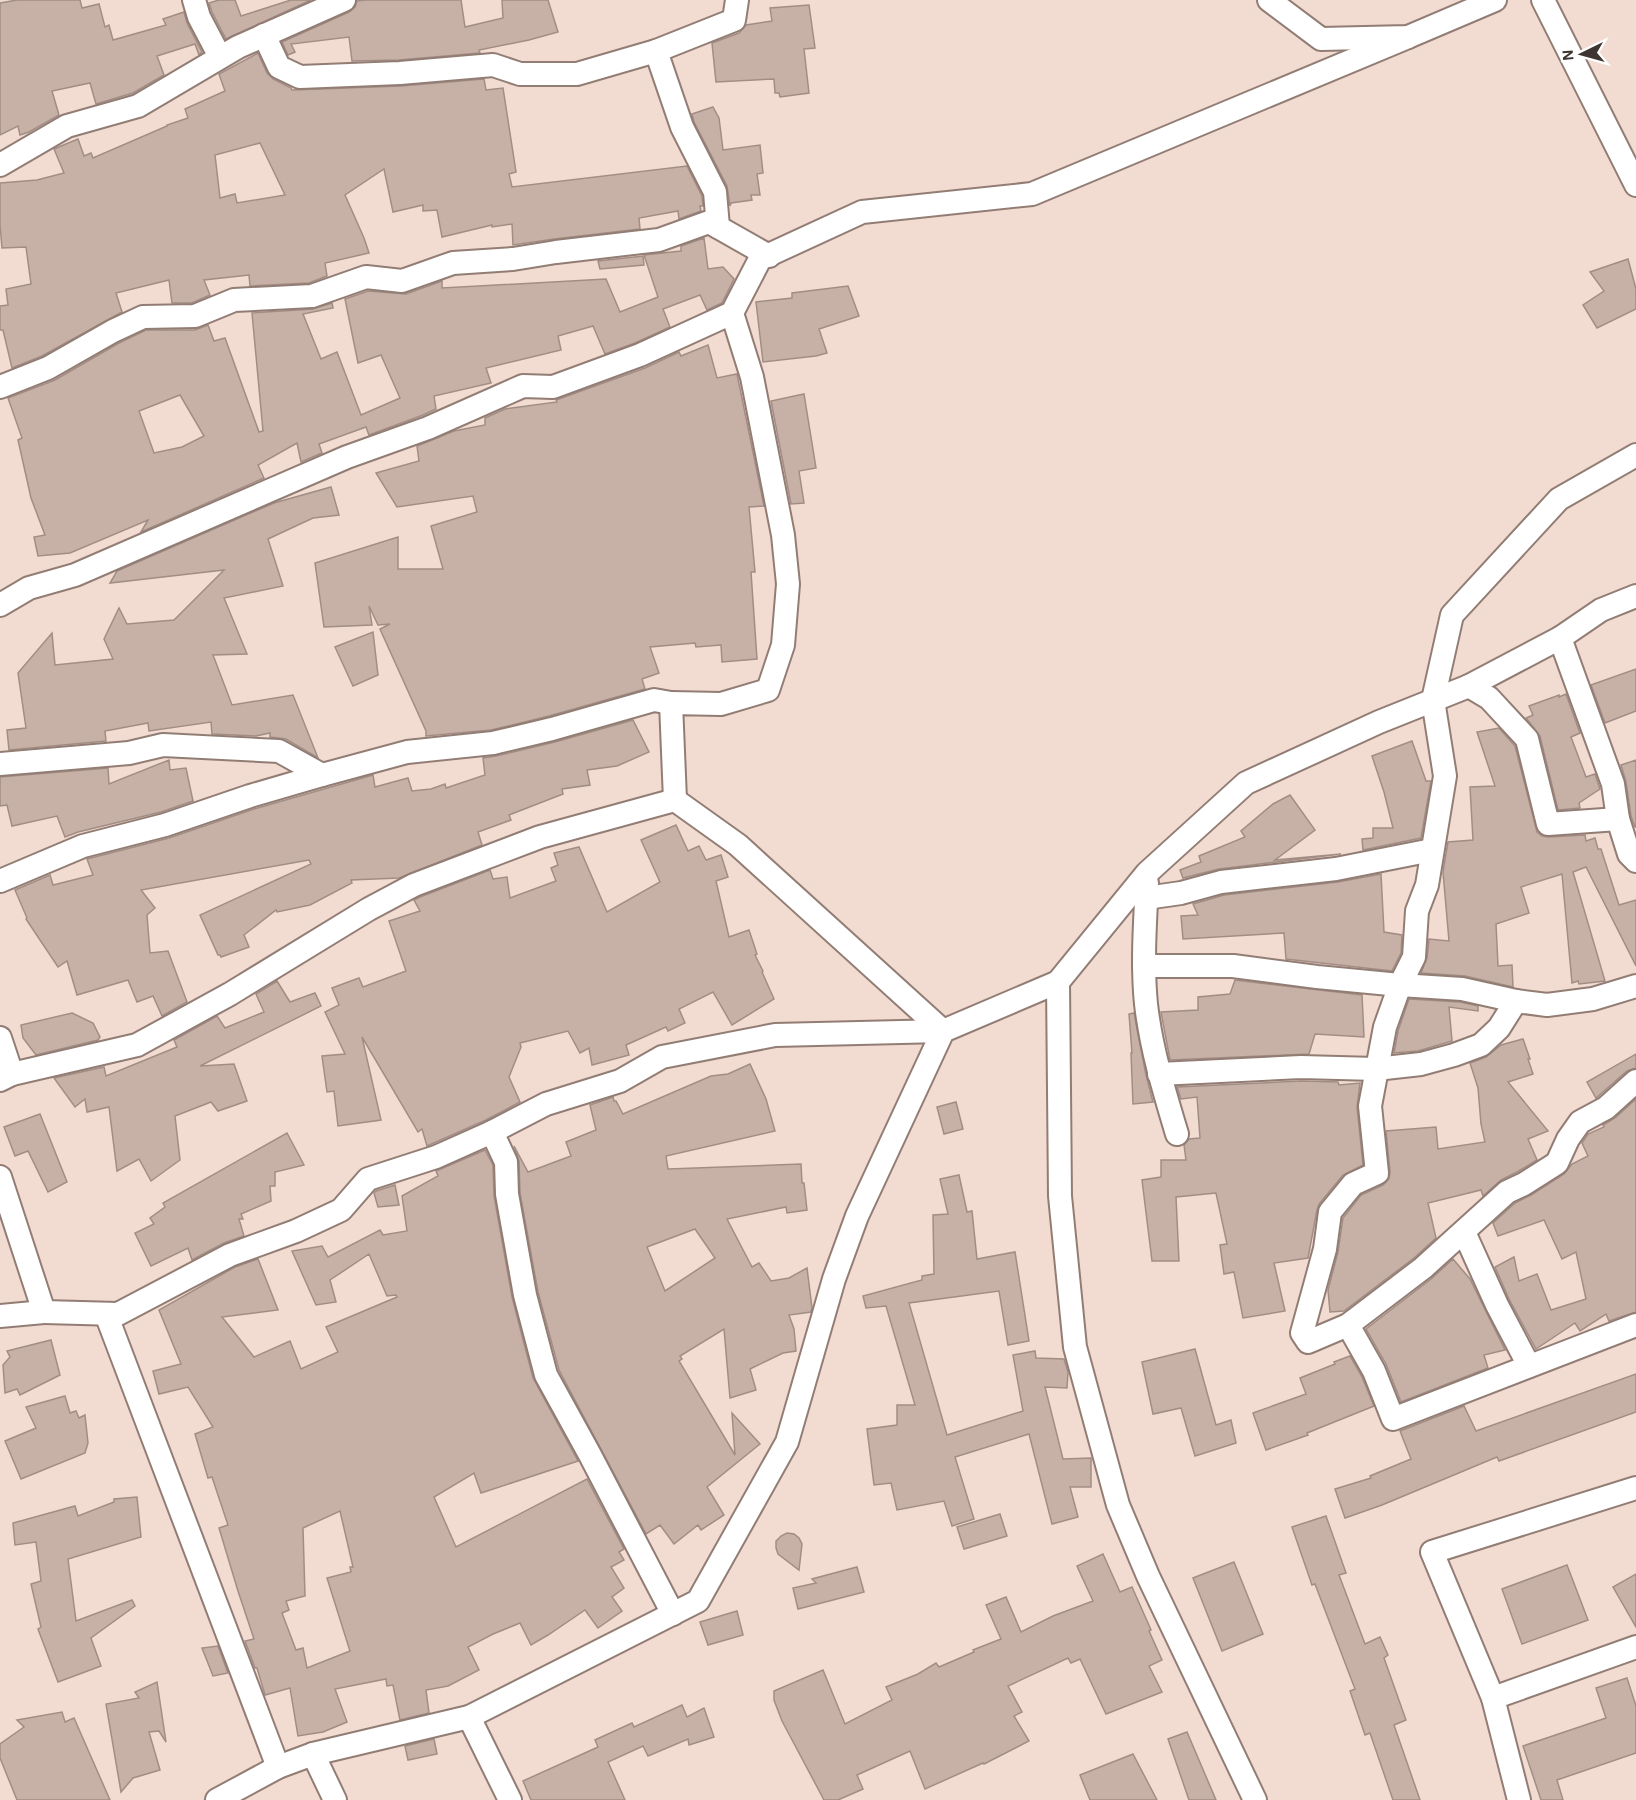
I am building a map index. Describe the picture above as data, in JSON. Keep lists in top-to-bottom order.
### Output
{
  "north": "left"
}
